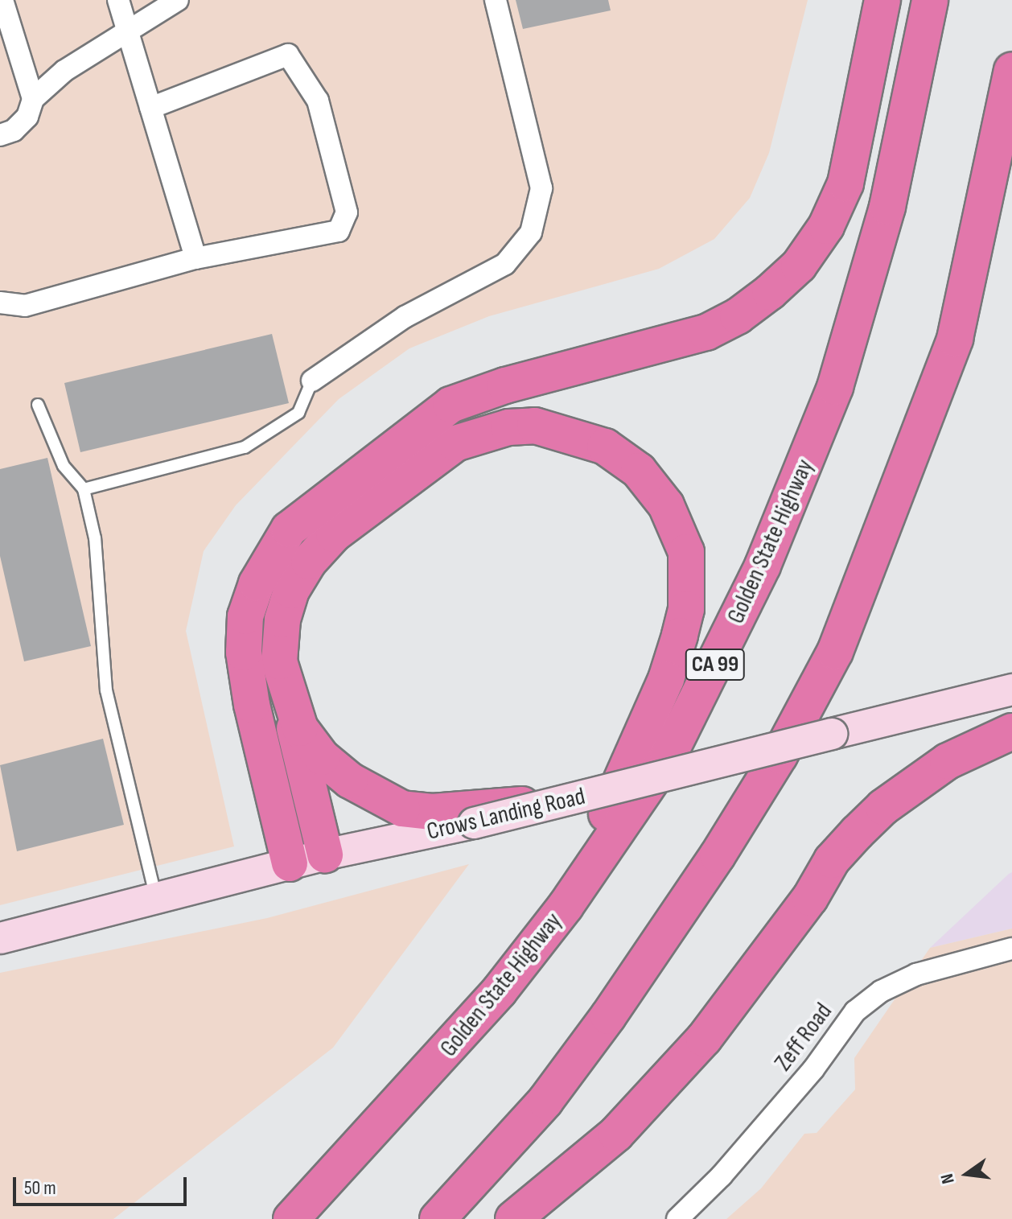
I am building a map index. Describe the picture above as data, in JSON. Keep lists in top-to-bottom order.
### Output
{
  "streets": {
    "highway": ["Golden State Highway", "CA 99"],
    "main road": ["Crows Landing Road"],
    "street": ["Zeff Road"]
  },
  "scale_bar": "50 m",
  "north": "left"
}
